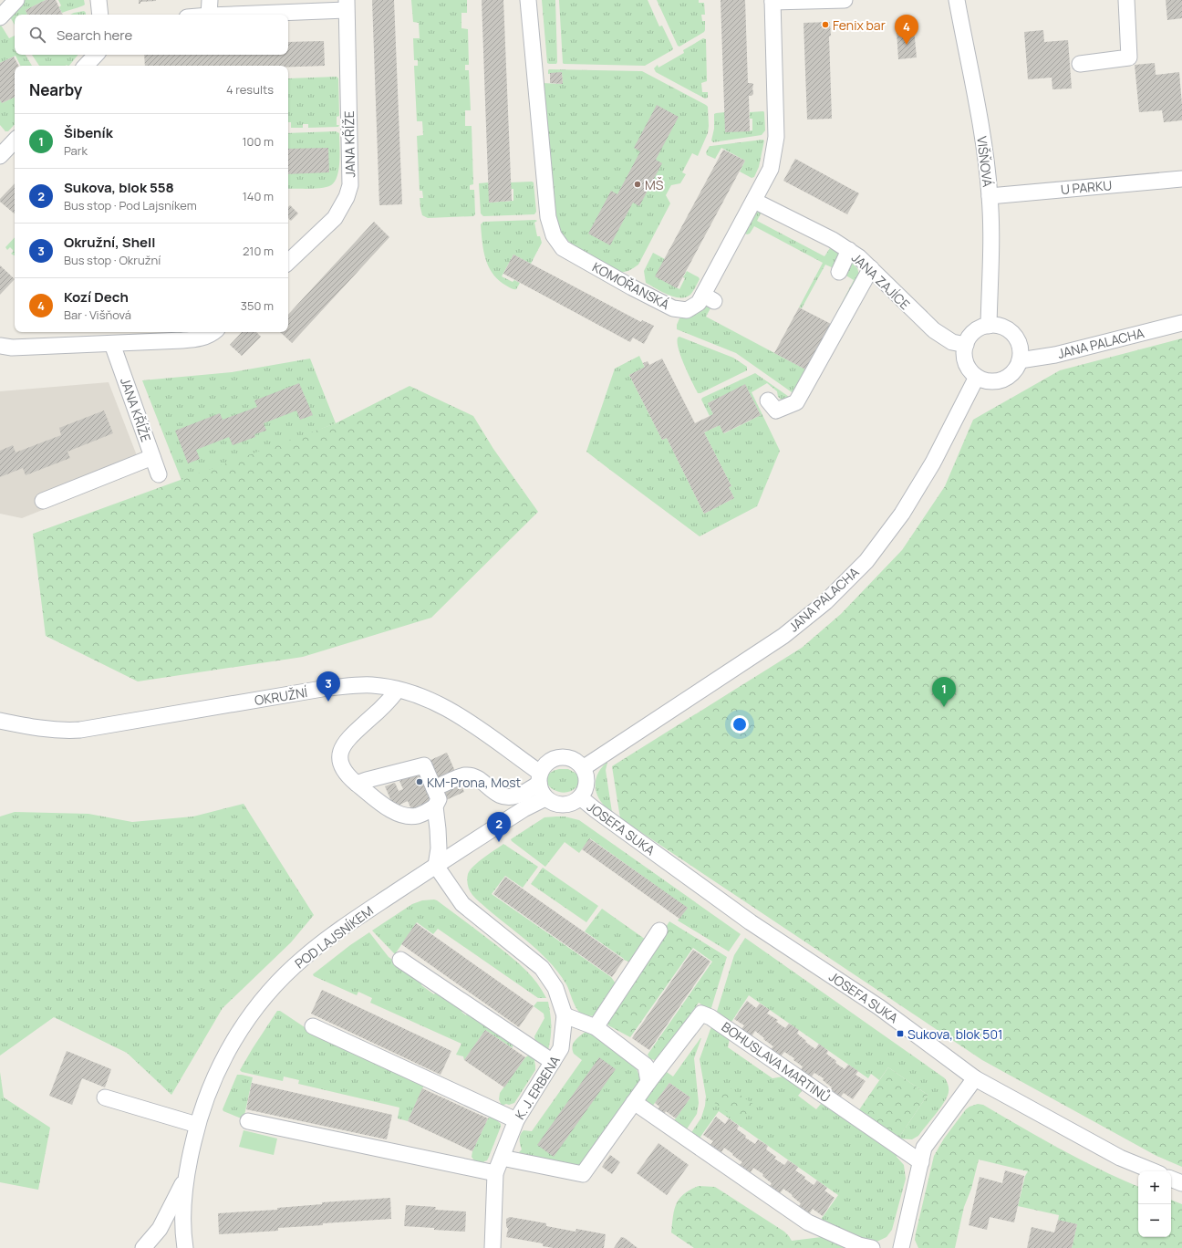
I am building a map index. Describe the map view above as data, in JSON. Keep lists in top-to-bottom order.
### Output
{
  "streets": {
    "street": [
      "JANA KŘÍŽE",
      "VIŠŇOVÁ",
      "U PARKU",
      "JANA ZAJÍCE",
      "KOMOŘANSKÁ",
      "JANA PALACHA",
      "OKRUŽNÍ",
      "JOSEFA SUKA",
      "POD LAJSNÍKEM",
      "BOHUSLAVA MARTINŮ",
      "K. J. ERBENA"
    ]
  },
  "crossings": [
    ["VIŠŇOVÁ", "U PARKU"],
    ["VIŠŇOVÁ", "JANA ZAJÍCE"],
    ["VIŠŇOVÁ", "JANA PALACHA"],
    ["JANA ZAJÍCE", "KOMOŘANSKÁ"],
    ["JANA ZAJÍCE", "JANA PALACHA"],
    ["JANA PALACHA", "OKRUŽNÍ"],
    ["JANA PALACHA", "JOSEFA SUKA"],
    ["JANA PALACHA", "POD LAJSNÍKEM"],
    ["OKRUŽNÍ", "JOSEFA SUKA"],
    ["OKRUŽNÍ", "POD LAJSNÍKEM"],
    ["JOSEFA SUKA", "POD LAJSNÍKEM"],
    ["POD LAJSNÍKEM", "K. J. ERBENA"]
  ],
  "places": {
    "other": ["Fenix bar", "MŠ", "KM-Prona, Most"],
    "transit": ["Sukova, blok 501"]
  },
  "page": {
    "pins": [
      "4",
      "3",
      "1",
      "2"
    ],
    "search": "Search here",
    "heading": ["Nearby", "4 results"],
    "list": [
      {
        "mark": "1",
        "name": "Šibeník",
        "note": "Park",
        "value": "100 m"
      },
      {
        "mark": "2",
        "name": "Sukova, blok 558",
        "note": "Bus stop · Pod Lajsníkem",
        "value": "140 m"
      },
      {
        "mark": "3",
        "name": "Okružní, Shell",
        "note": "Bus stop · Okružní",
        "value": "210 m"
      },
      {
        "mark": "4",
        "name": "Kozí Dech",
        "note": "Bar · Višňová",
        "value": "350 m"
      }
    ],
    "map_buttons": ["+", "−"]
  }
}
